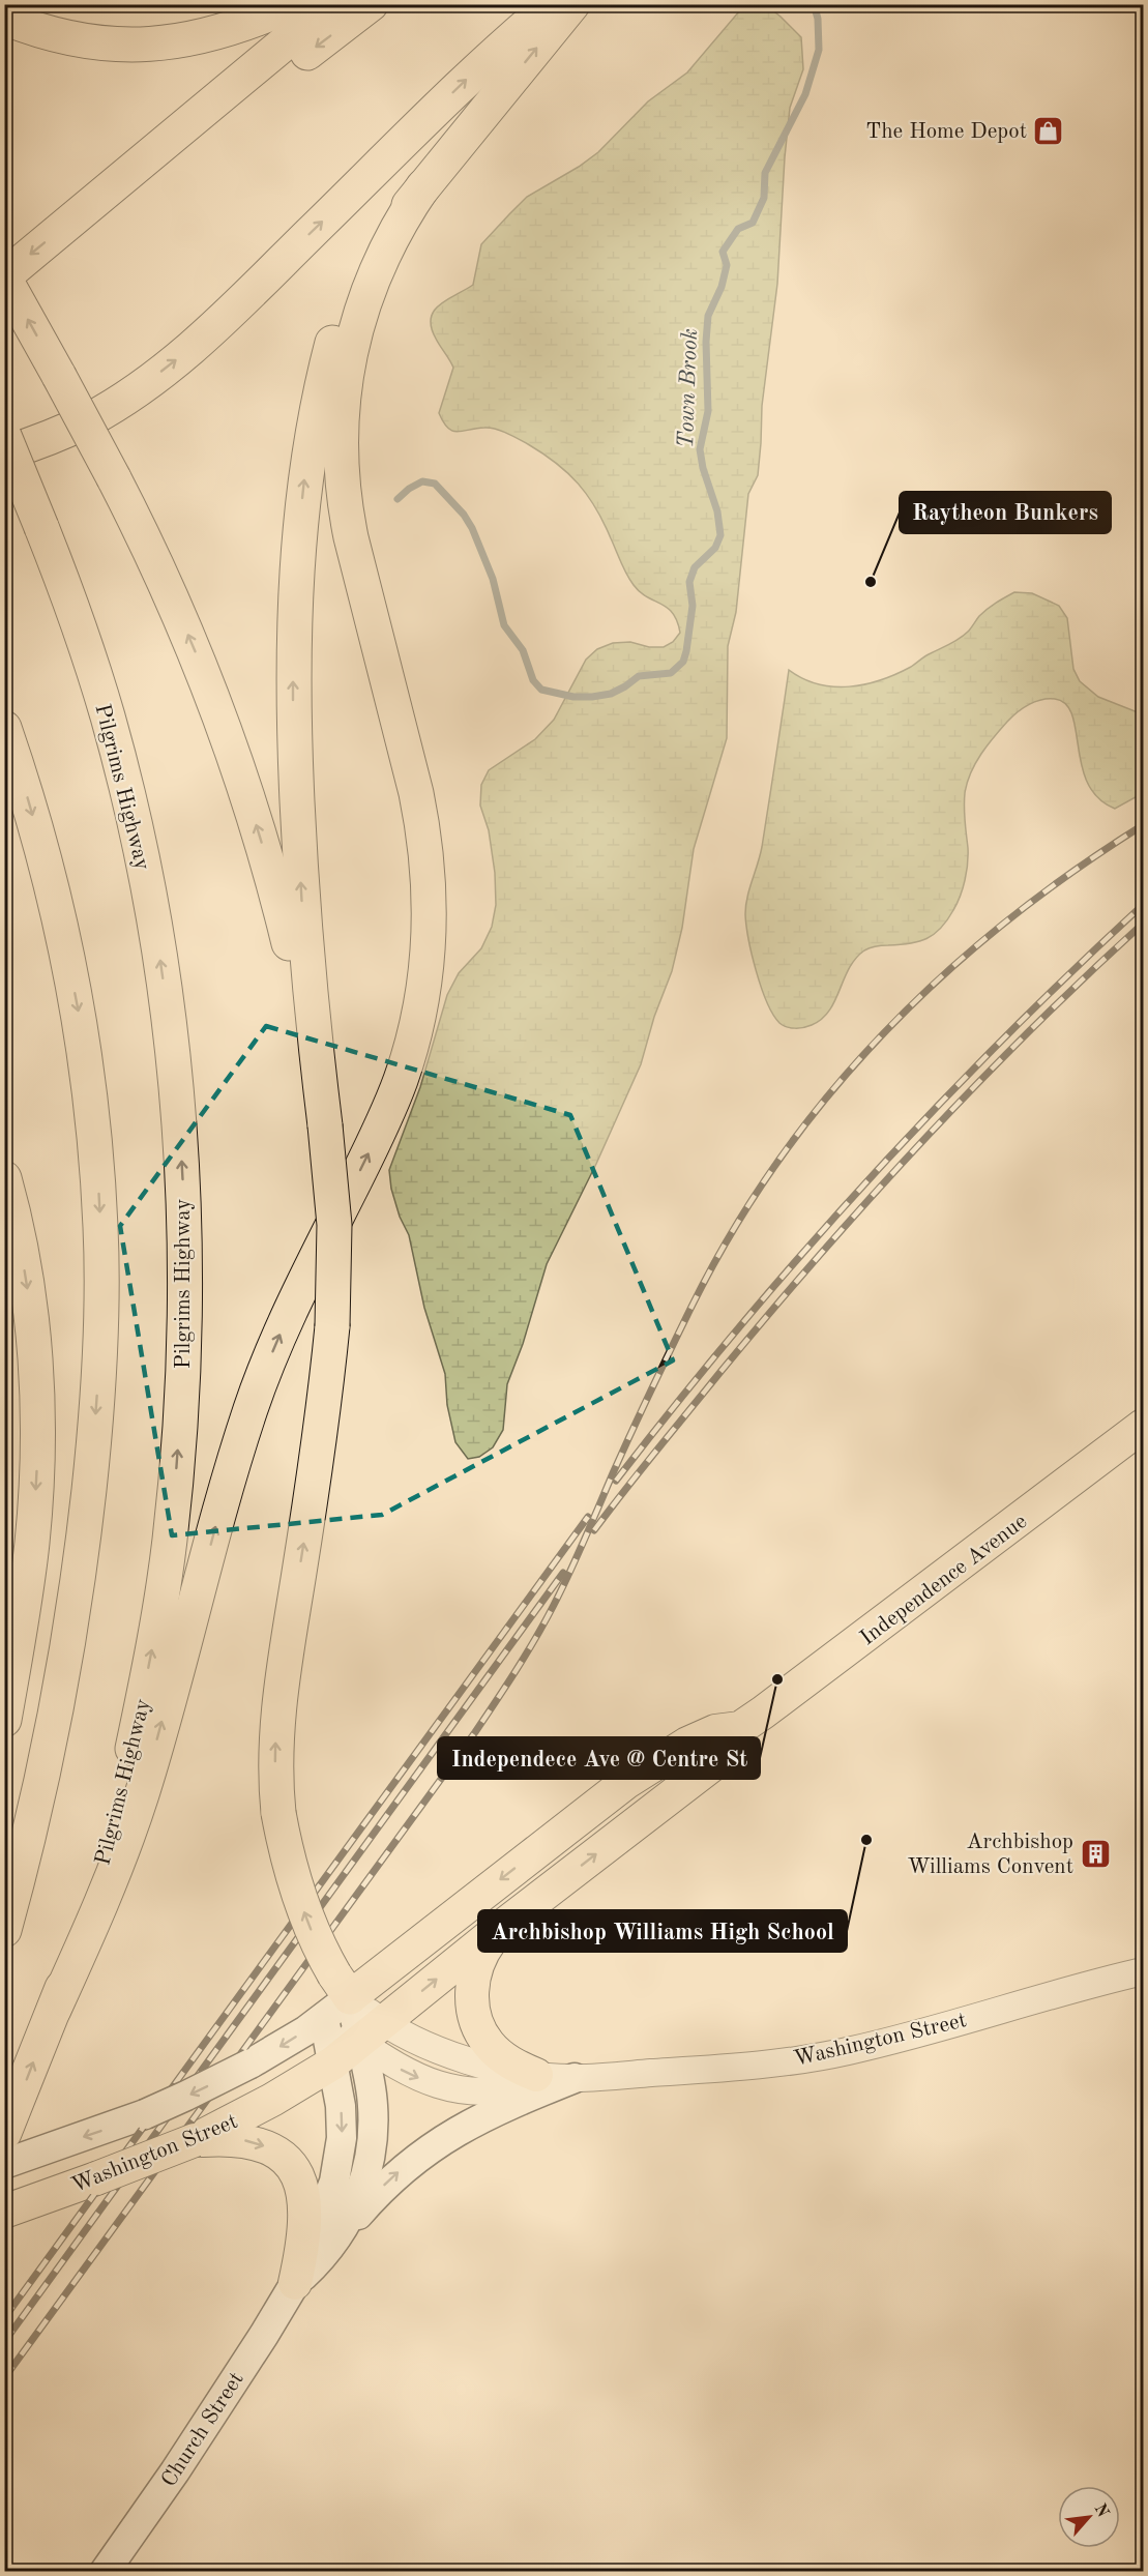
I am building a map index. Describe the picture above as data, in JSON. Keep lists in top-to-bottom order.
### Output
{
  "streets": {
    "highway": ["Pilgrims Highway"],
    "main road": ["Independence Avenue", "Washington Street", "Church Street"]
  },
  "crossings": [
    ["Independence Avenue", "Washington Street"],
    ["Independence Avenue", "Church Street"],
    ["Washington Street", "Church Street"]
  ],
  "water": ["Town Brook"],
  "places": {
    "shop": ["The Home Depot"],
    "other": ["Raytheon Bunkers", "Independece Ave @ Centre St", "Archbishop Williams High School"],
    "building": ["Archbishop Williams Convent"]
  },
  "north": "top right"
}
